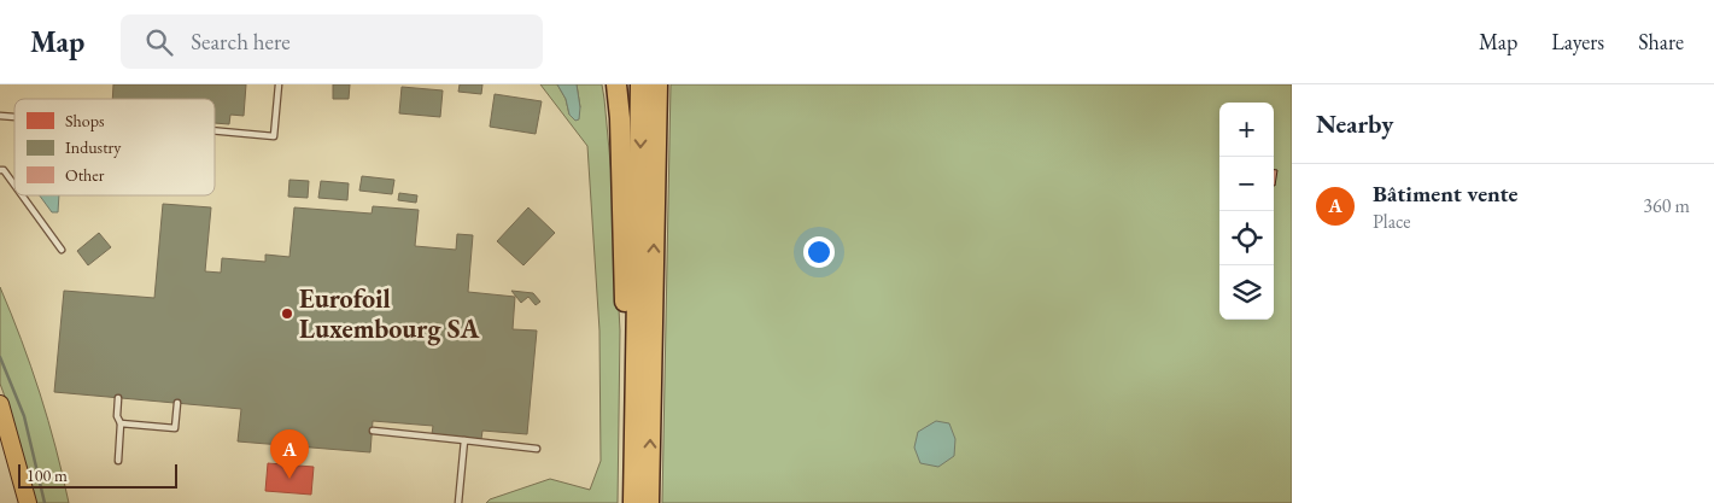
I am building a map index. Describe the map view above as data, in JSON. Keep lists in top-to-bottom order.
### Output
{
  "places": ["Eurofoil Luxembourg SA"],
  "legend": ["Shops", "Industry", "Other"],
  "scale_bar": "100 m",
  "page": {
    "header": "Map",
    "search": "Search here",
    "nav": ["Map", "Layers", "Share"],
    "heading": "Nearby",
    "map_buttons": ["+", "−"],
    "list": [
      {
        "mark": "A",
        "name": "Bâtiment vente",
        "note": "Place",
        "value": "360 m"
      }
    ],
    "pins": "A",
    "scale": "100 m"
  }
}
